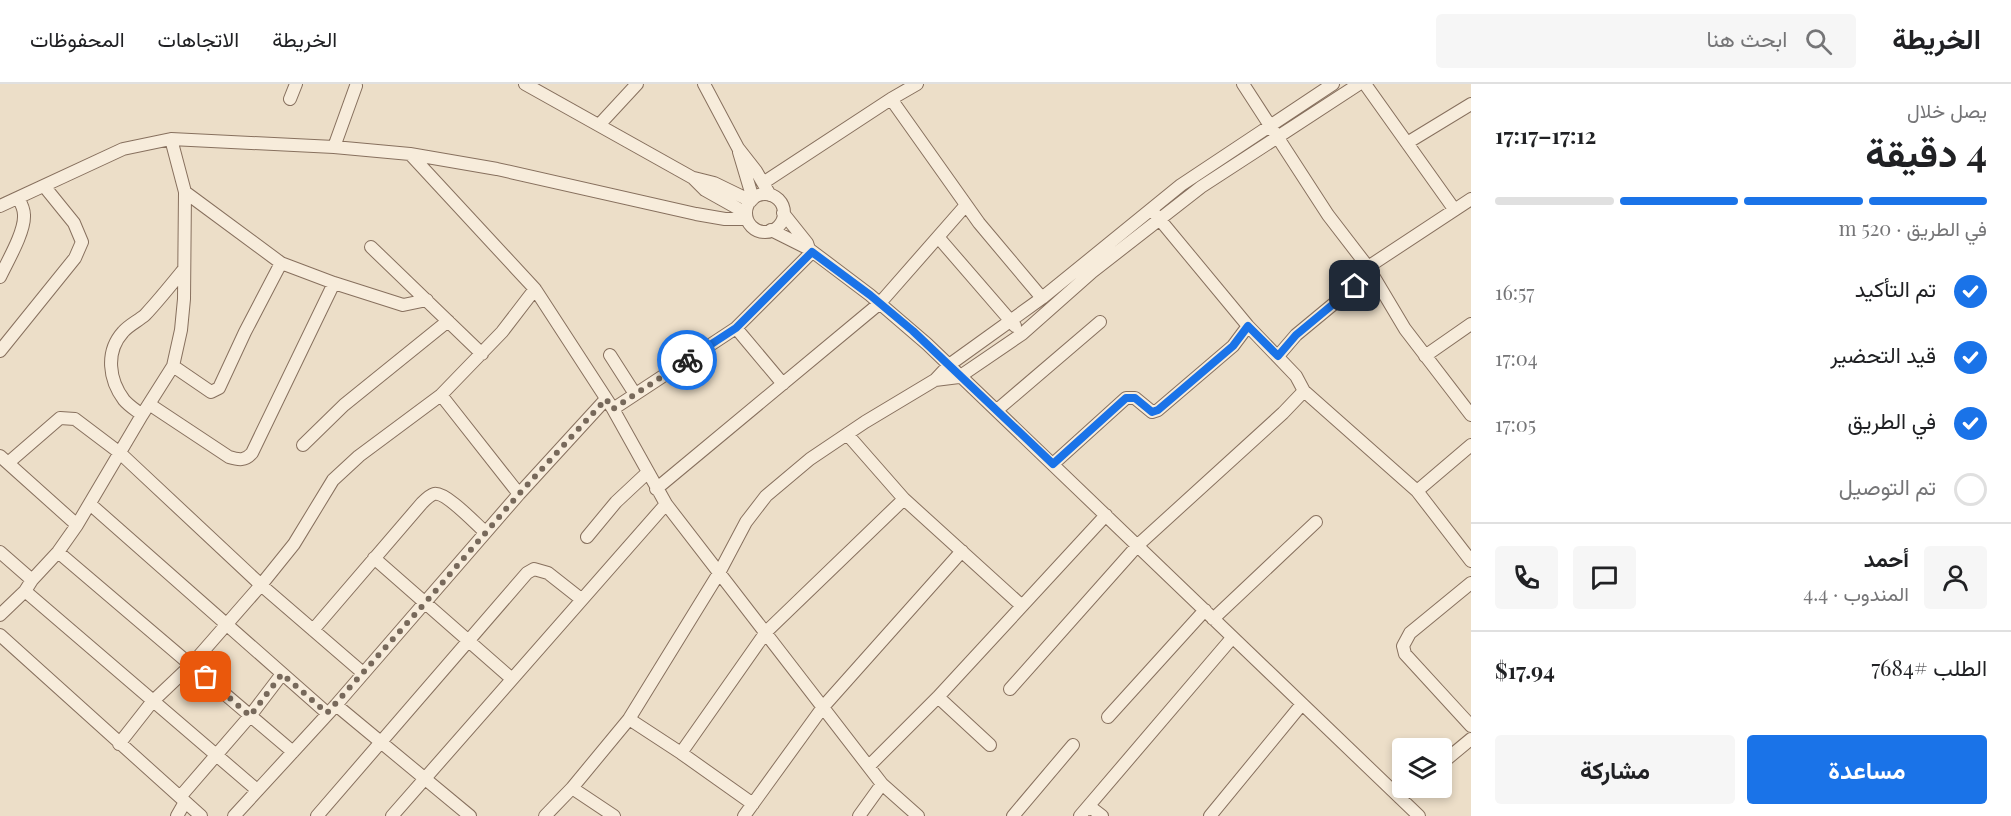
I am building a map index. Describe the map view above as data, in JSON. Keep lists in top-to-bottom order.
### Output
{
  "page": {
    "header": "الخريطة",
    "search": "ابحث هنا",
    "nav": ["الخريطة", "الاتجاهات", "المحفوظات"],
    "heading": ["4 دقيقة", "يصل خلال", "17:12–17:17"],
    "panel": [
      "أحمد",
      "المندوب · 4.4",
      "الطلب #7684",
      "$17.94"
    ],
    "bar": "في الطريق · 520 m",
    "list": [
      ["تم التأكيد", "16:57"],
      ["قيد التحضير", "17:04"],
      ["في الطريق", "17:05"],
      "تم التوصيل"
    ],
    "buttons": ["مساعدة", "مشاركة"]
  }
}
